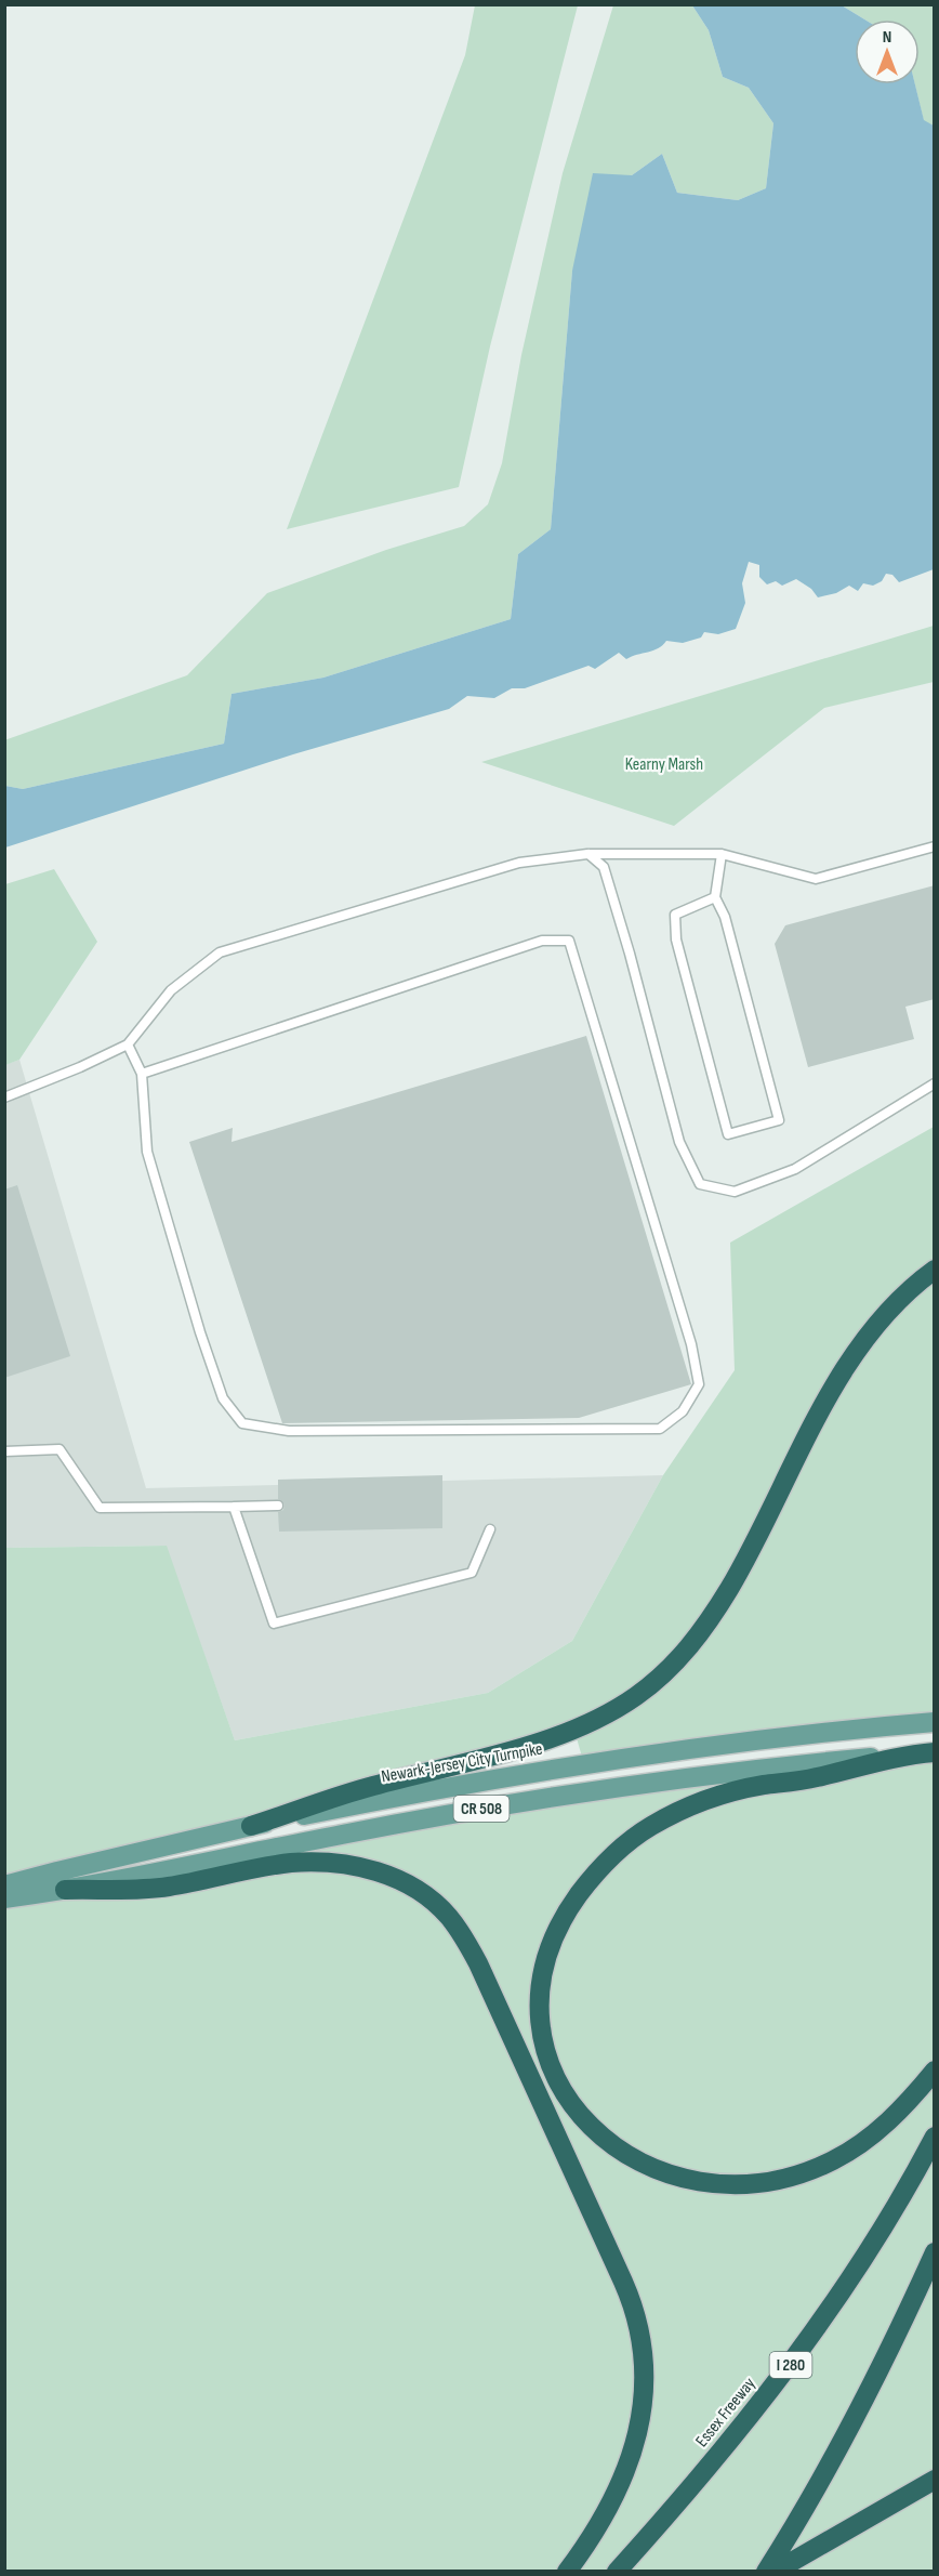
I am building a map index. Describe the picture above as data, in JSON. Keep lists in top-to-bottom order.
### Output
{
  "streets": {
    "highway": ["CR 508", "I 280", "Essex Freeway"],
    "main road": ["Newark-Jersey City Turnpike"]
  },
  "parks": ["Kearny Marsh"],
  "north": "top"
}
